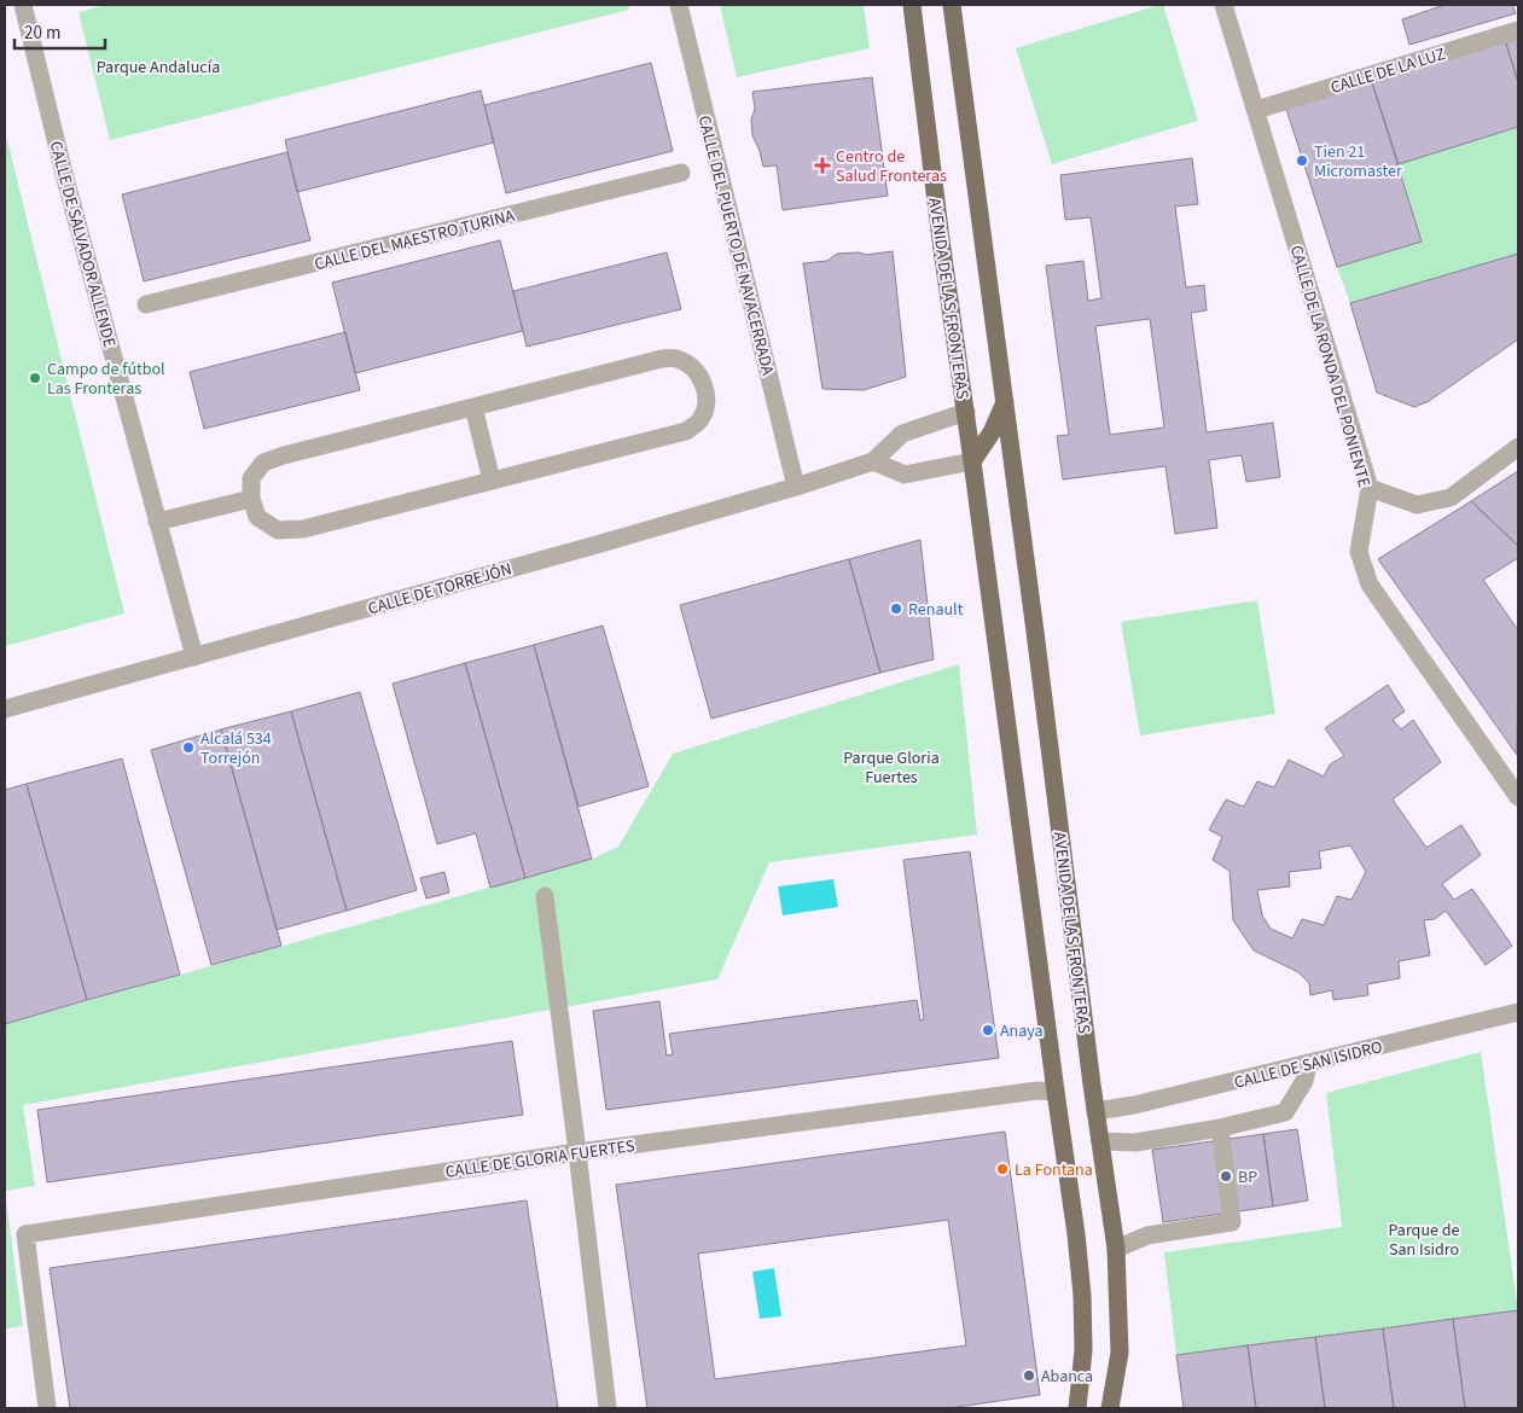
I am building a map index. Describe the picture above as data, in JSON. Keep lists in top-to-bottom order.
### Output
{
  "streets": {
    "main road": ["AVENIDA DE LAS FRONTERAS"],
    "street": [
      "CALLE DE LA LUZ",
      "CALLE DEL MAESTRO TURINA",
      "CALLE DE SALVADOR ALLENDE",
      "CALLE DEL PUERTO DE NAVACERRADA",
      "CALLE DE LA RONDA DEL PONIENTE",
      "CALLE DE TORREJÓN",
      "CALLE DE SAN ISIDRO",
      "CALLE DE GLORIA FUERTES"
    ]
  },
  "crossings": [
    ["CALLE DE LA LUZ", "CALLE DE LA RONDA DEL PONIENTE"],
    ["CALLE DE SALVADOR ALLENDE", "CALLE DE TORREJÓN"],
    ["CALLE DEL PUERTO DE NAVACERRADA", "CALLE DE TORREJÓN"],
    ["AVENIDA DE LAS FRONTERAS", "CALLE DE TORREJÓN"],
    ["AVENIDA DE LAS FRONTERAS", "CALLE DE SAN ISIDRO"],
    ["AVENIDA DE LAS FRONTERAS", "CALLE DE GLORIA FUERTES"]
  ],
  "parks": ["Parque Andalucía", "Parque Gloria Fuertes", "Parque de San Isidro"],
  "places": {
    "other": [
      "Tien 21 Micromaster",
      "Campo de fútbol Las Fronteras",
      "Renault",
      "Alcalá 534 Torrejón",
      "Anaya",
      "La Fontana",
      "BP",
      "Abanca"
    ],
    "health": ["Centro de Salud Fronteras"]
  },
  "scale_bar": "20 m"
}
